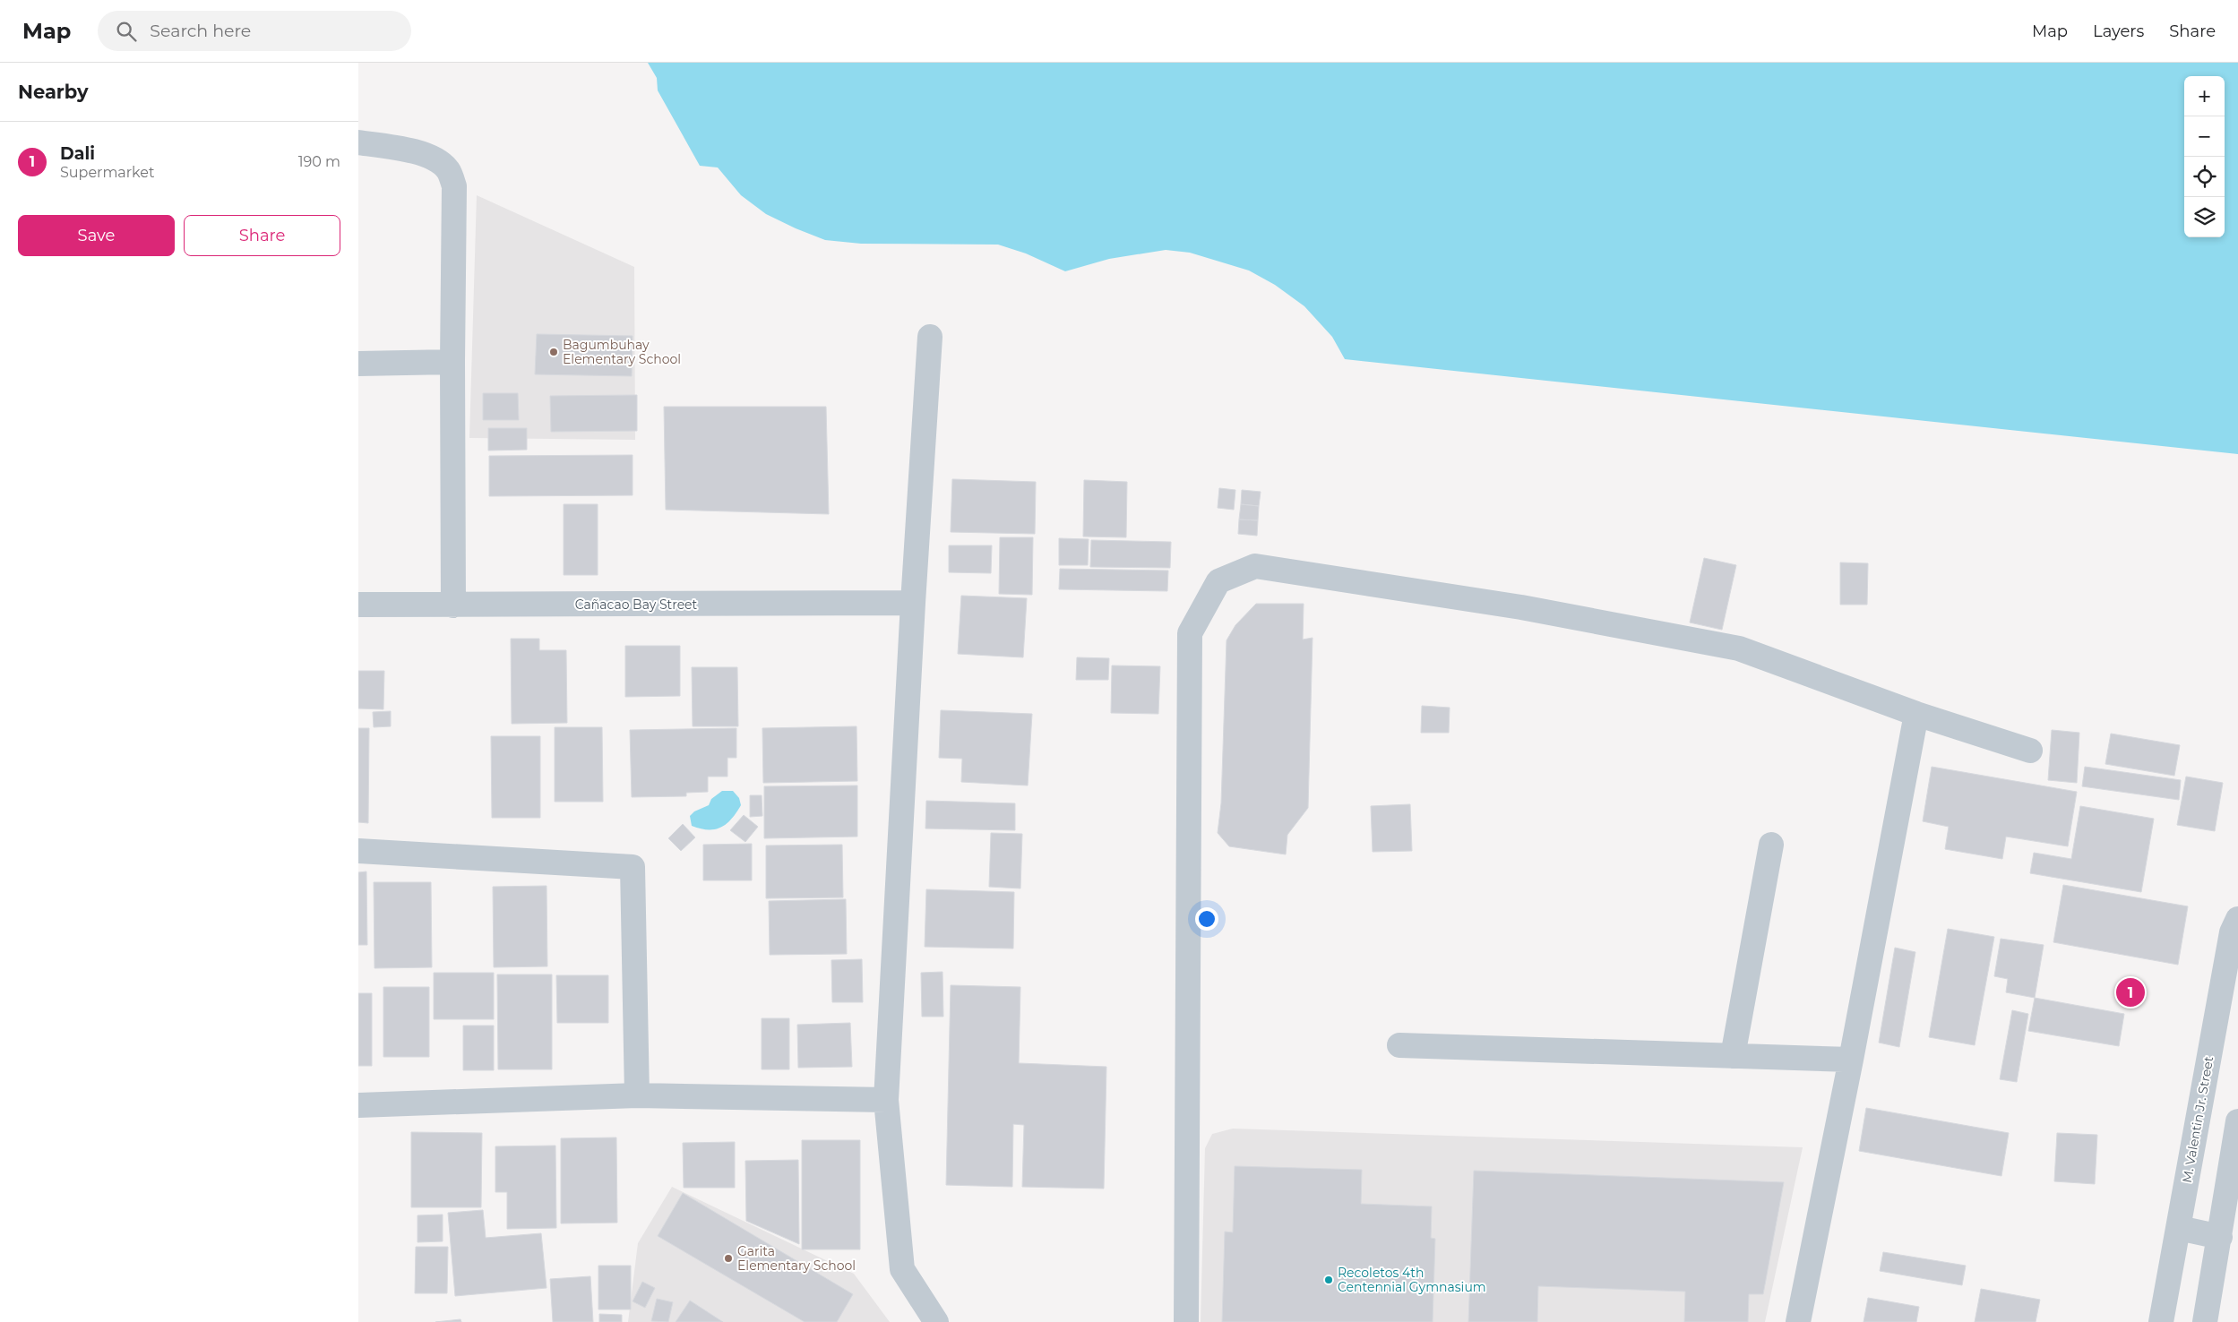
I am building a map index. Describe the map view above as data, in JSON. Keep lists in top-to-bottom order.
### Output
{
  "streets": {
    "street": ["Cañacao Bay Street", "M. Valentin Jr. Street"]
  },
  "places": ["Bagumbuhay Elementary School", "Garita Elementary School", "Recoletos 4th Centennial Gymnasium"],
  "page": {
    "header": "Map",
    "search": "Search here",
    "nav": ["Map", "Layers", "Share"],
    "heading": "Nearby",
    "map_buttons": ["+", "−"],
    "list": [
      {
        "mark": "1",
        "name": "Dali",
        "note": "Supermarket",
        "value": "190 m"
      }
    ],
    "buttons": ["Save", "Share"],
    "pins": "1"
  }
}
